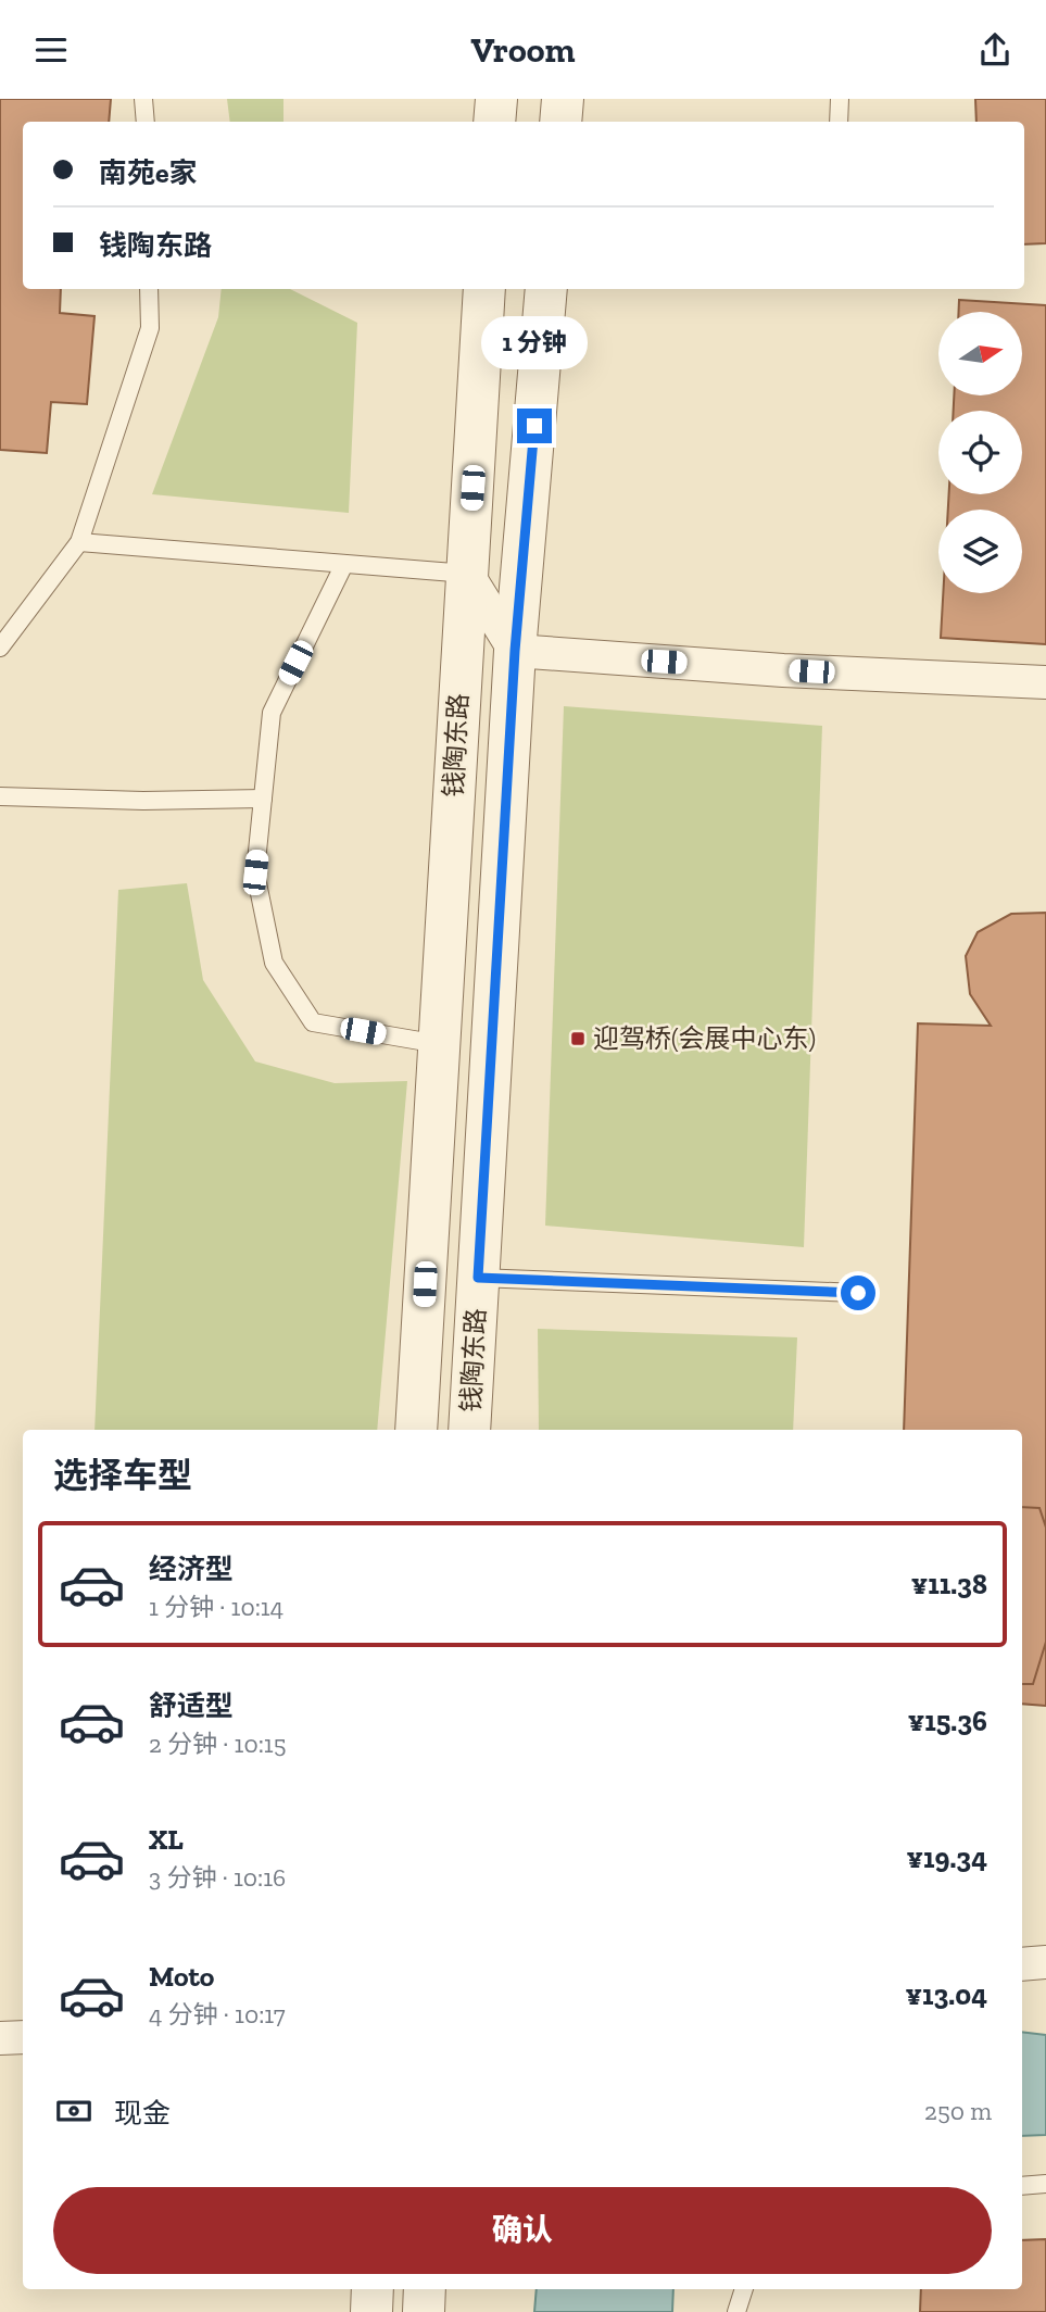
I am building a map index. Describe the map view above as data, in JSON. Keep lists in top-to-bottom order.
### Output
{
  "streets": {
    "street": ["钱陶东路"]
  },
  "places": {
    "transit": ["迎驾桥(会展中心东)"]
  },
  "north": "right",
  "page": {
    "header": "Vroom",
    "banner": ["南苑e家", "钱陶东路"],
    "bubble": "1 分钟",
    "heading": "选择车型",
    "list": [
      {
        "name": "经济型",
        "note": "1 分钟 · 10:14",
        "value": "¥11.38"
      },
      {
        "name": "舒适型",
        "note": "2 分钟 · 10:15",
        "value": "¥15.36"
      },
      {
        "name": "XL",
        "note": "3 分钟 · 10:16",
        "value": "¥19.34"
      },
      {
        "name": "Moto",
        "note": "4 分钟 · 10:17",
        "value": "¥13.04"
      }
    ],
    "pay": ["现金", "250 m"],
    "buttons": "确认"
  }
}
